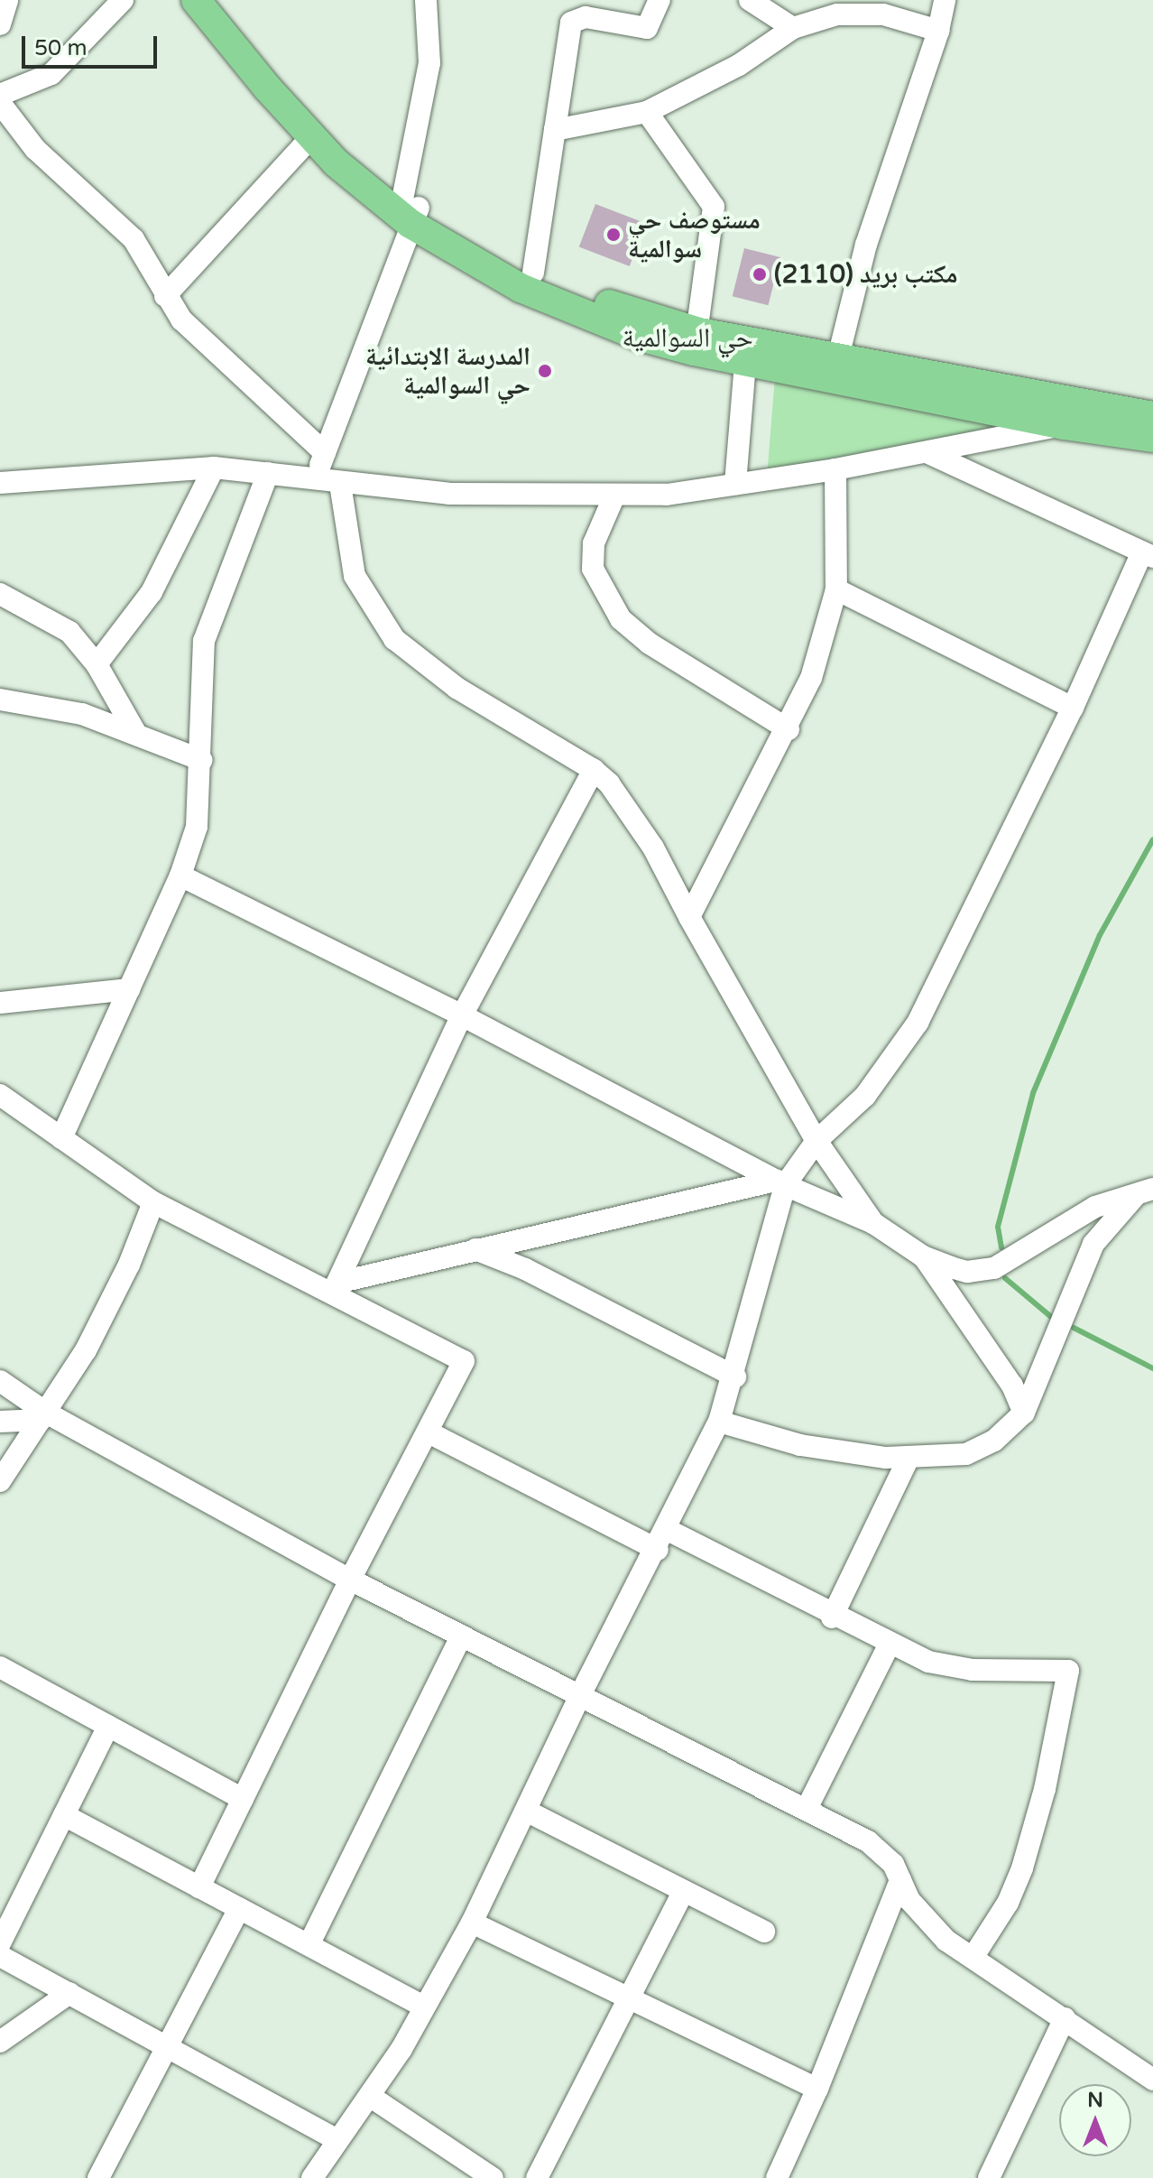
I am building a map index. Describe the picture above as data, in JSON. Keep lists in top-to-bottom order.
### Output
{
  "districts": ["حي السوالمية"],
  "places": ["مستوصف حي سوالمية", "مكتب بريد (2110)", "المدرسة الابتدائية حي السوالمية"],
  "scale_bar": "50 m",
  "north": "top"
}
